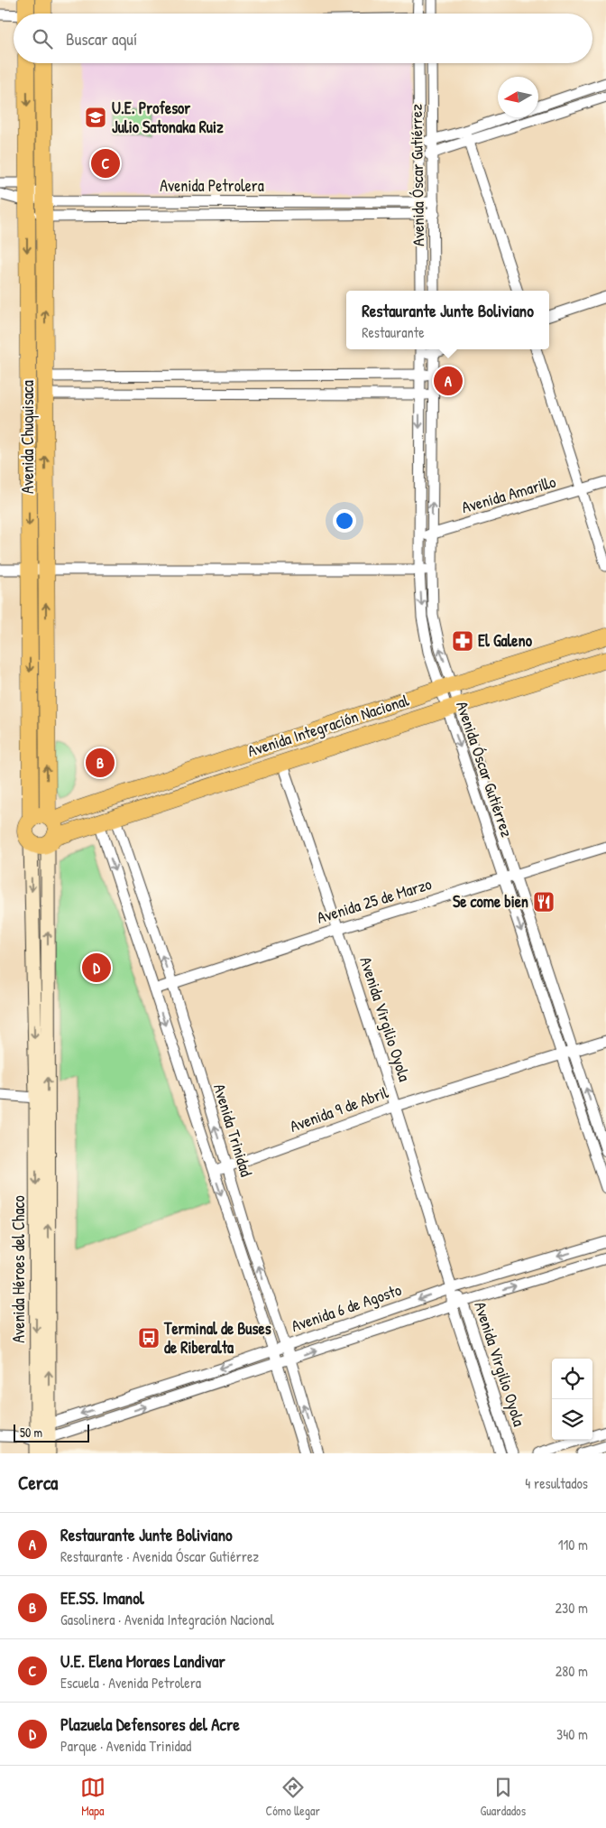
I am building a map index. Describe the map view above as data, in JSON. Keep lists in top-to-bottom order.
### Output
{
  "streets": {
    "main road": ["Avenida Chuquisaca", "Avenida Integración Nacional", "Avenida Héroes del Chaco"],
    "street": [
      "Avenida Óscar Gutiérrez",
      "Avenida Petrolera",
      "Avenida Amarillo",
      "Avenida 25 de Marzo",
      "Avenida Virgilio Oyola",
      "Avenida 9 de Abril",
      "Avenida Trinidad",
      "Avenida 6 de Agosto"
    ]
  },
  "crossings": [
    ["Avenida Óscar Gutiérrez", "Avenida Petrolera"],
    ["Avenida Óscar Gutiérrez", "Avenida Amarillo"],
    ["Avenida Óscar Gutiérrez", "Avenida Integración Nacional"],
    ["Avenida Óscar Gutiérrez", "Avenida 25 de Marzo"],
    ["Avenida Óscar Gutiérrez", "Avenida 9 de Abril"],
    ["Avenida Petrolera", "Avenida Chuquisaca"],
    ["Avenida Chuquisaca", "Avenida Integración Nacional"],
    ["Avenida Chuquisaca", "Avenida Héroes del Chaco"],
    ["Avenida Integración Nacional", "Avenida Virgilio Oyola"],
    ["Avenida Integración Nacional", "Avenida Trinidad"],
    ["Avenida Integración Nacional", "Avenida Héroes del Chaco"],
    ["Avenida 25 de Marzo", "Avenida Virgilio Oyola"],
    ["Avenida 25 de Marzo", "Avenida Trinidad"],
    ["Avenida Virgilio Oyola", "Avenida 9 de Abril"],
    ["Avenida Virgilio Oyola", "Avenida 6 de Agosto"],
    ["Avenida 9 de Abril", "Avenida Trinidad"],
    ["Avenida Trinidad", "Avenida 6 de Agosto"],
    ["Avenida Héroes del Chaco", "Avenida 6 de Agosto"]
  ],
  "places": {
    "school or university": ["U.E. Profesor Julio Satonaka Ruiz"],
    "pharmacy": ["El Galeno"],
    "restaurant": ["Se come bien"],
    "bus stop": ["Terminal de Buses de Riberalta"]
  },
  "scale_bar": "50 m",
  "north": "left",
  "page": {
    "search": "Buscar aquí",
    "pins": [
      "C",
      "A",
      "B",
      "D"
    ],
    "popup": ["Restaurante Junte Boliviano", "Restaurante"],
    "scale": "50 m",
    "heading": ["Cerca", "4 resultados"],
    "list": [
      {
        "mark": "A",
        "name": "Restaurante Junte Boliviano",
        "note": "Restaurante · Avenida Óscar Gutiérrez",
        "value": "110 m"
      },
      {
        "mark": "B",
        "name": "EE.SS. Imanol",
        "note": "Gasolinera · Avenida Integración Nacional",
        "value": "230 m"
      },
      {
        "mark": "C",
        "name": "U.E. Elena Moraes Landivar",
        "note": "Escuela · Avenida Petrolera",
        "value": "280 m"
      },
      {
        "mark": "D",
        "name": "Plazuela Defensores del Acre",
        "note": "Parque · Avenida Trinidad",
        "value": "340 m"
      }
    ],
    "nav": ["Mapa", "Cómo llegar", "Guardados"]
  }
}
